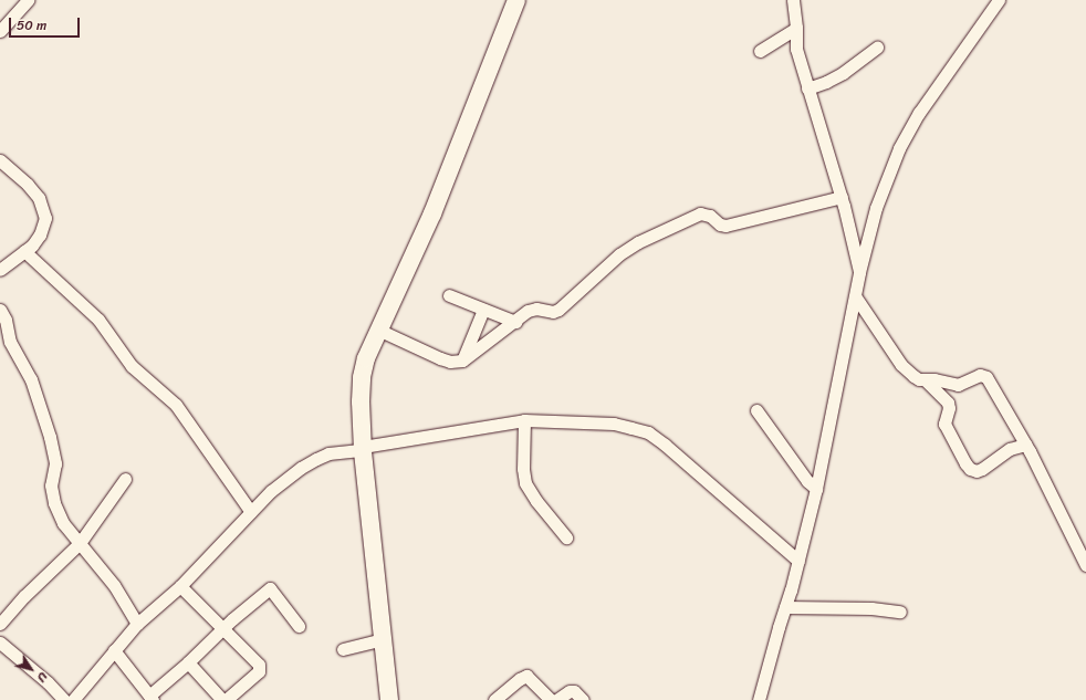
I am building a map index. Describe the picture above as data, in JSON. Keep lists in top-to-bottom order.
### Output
{
  "scale_bar": "50 m",
  "north": "bottom right"
}
